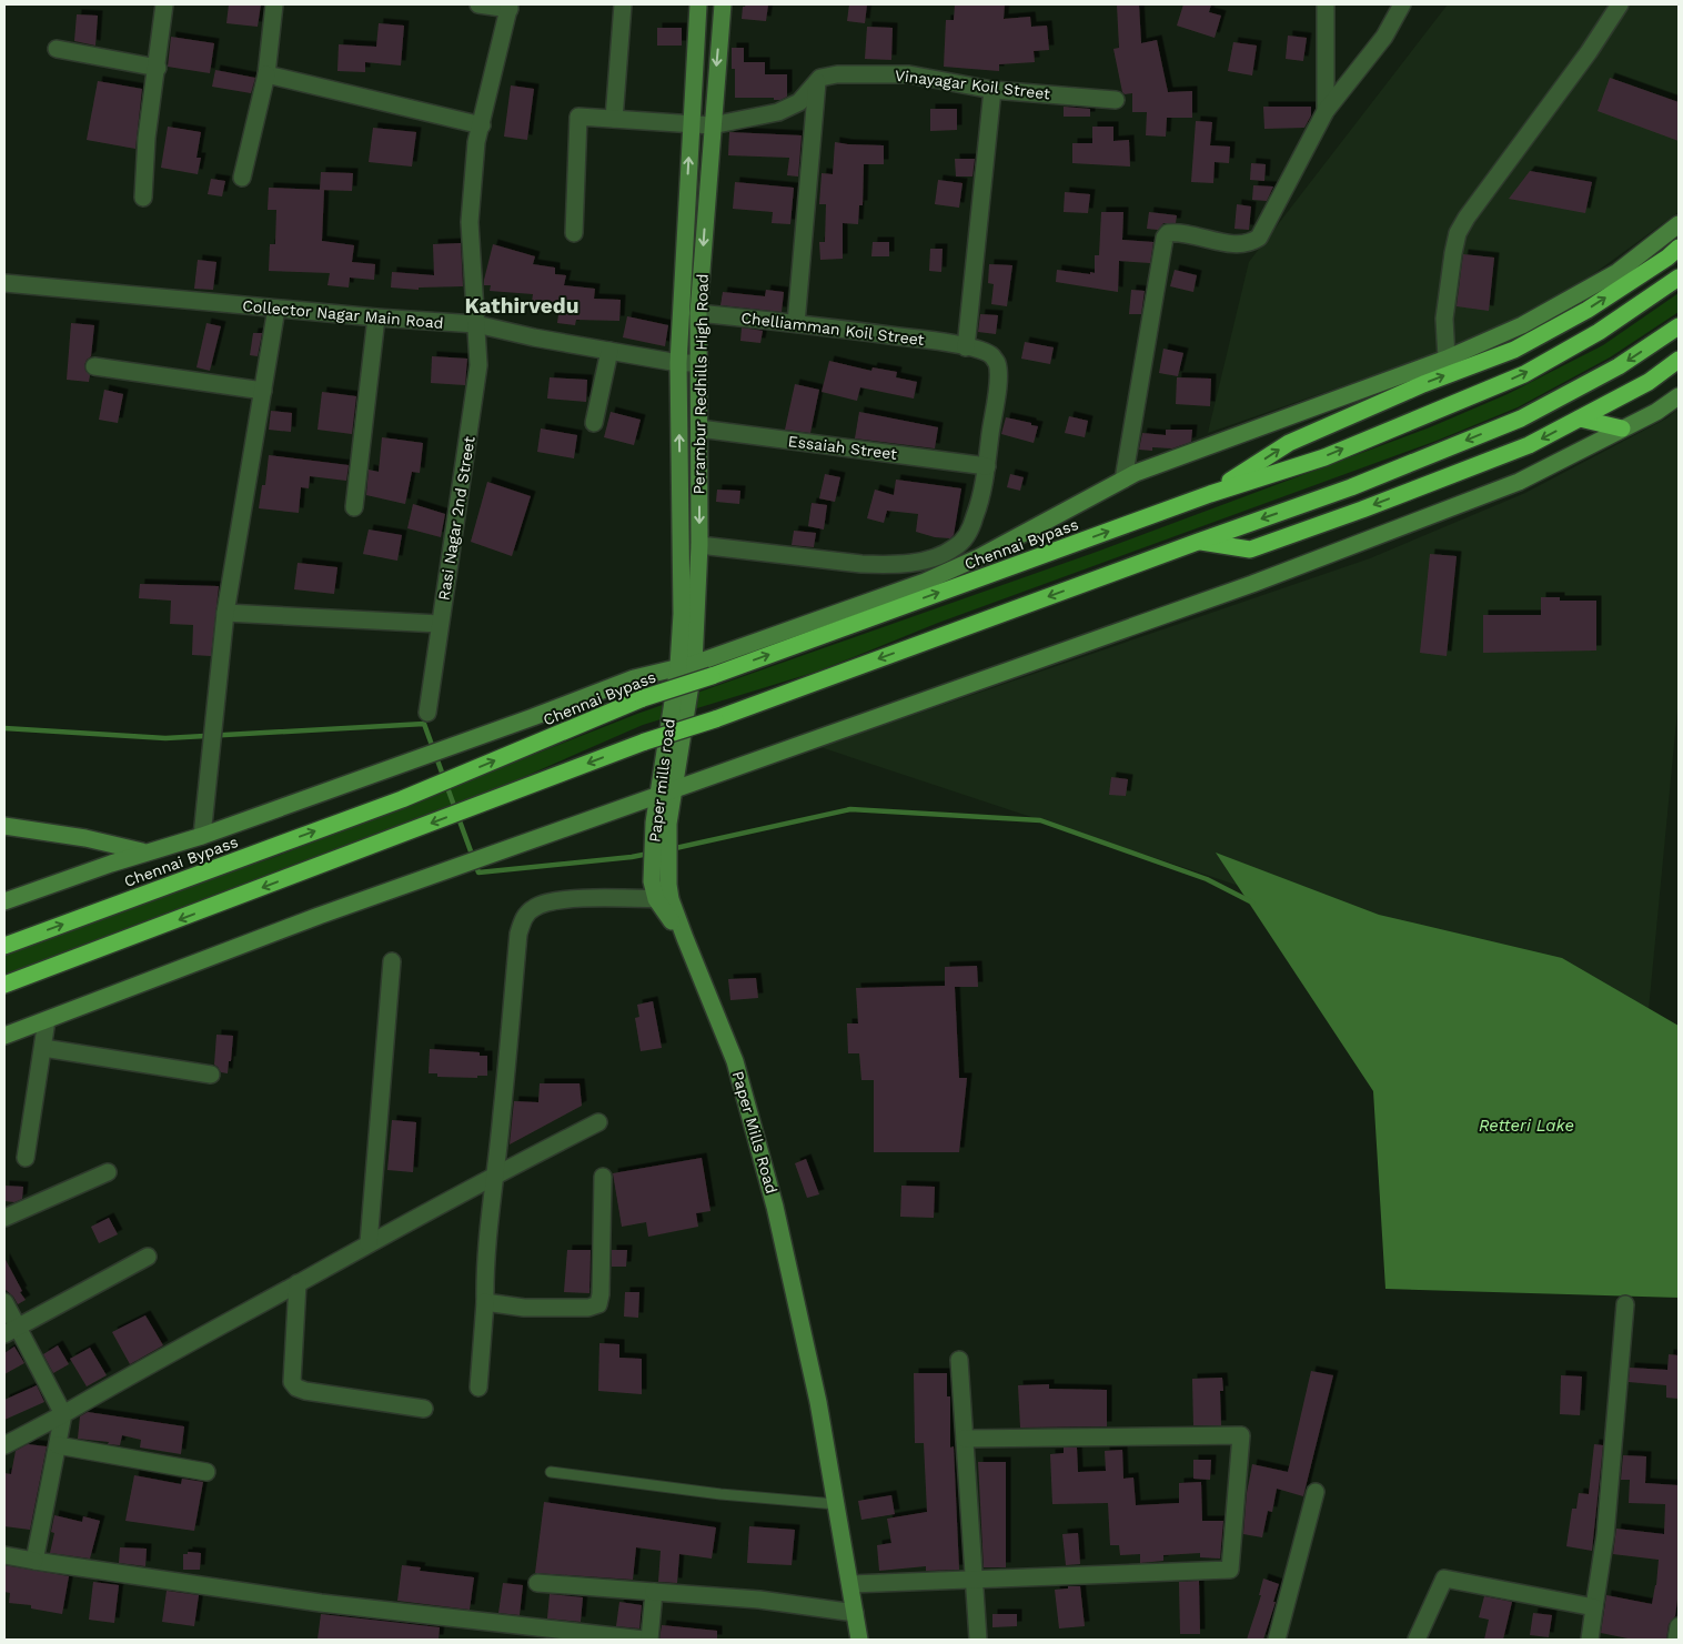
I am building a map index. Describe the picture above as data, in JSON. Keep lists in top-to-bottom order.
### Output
{
  "streets": {
    "highway": ["Chennai Bypass"],
    "street": [
      "Vinayagar Koil Street",
      "Collector Nagar Main Road",
      "Chelliamman Koil Street",
      "Perambur Redhills High Road",
      "Essaiah Street",
      "Rasi Nagar 2nd Street",
      "Paper mills road",
      "Paper Mills Road"
    ]
  },
  "crossings": [
    ["Collector Nagar Main Road", "Perambur Redhills High Road"],
    ["Collector Nagar Main Road", "Rasi Nagar 2nd Street"],
    ["Chelliamman Koil Street", "Perambur Redhills High Road"],
    ["Chelliamman Koil Street", "Essaiah Street"],
    ["Perambur Redhills High Road", "Essaiah Street"],
    ["Perambur Redhills High Road", "Paper Mills Road"],
    ["Paper mills road", "Paper Mills Road"]
  ],
  "districts": ["Kathirvedu"],
  "water": ["Retteri Lake"]
}
